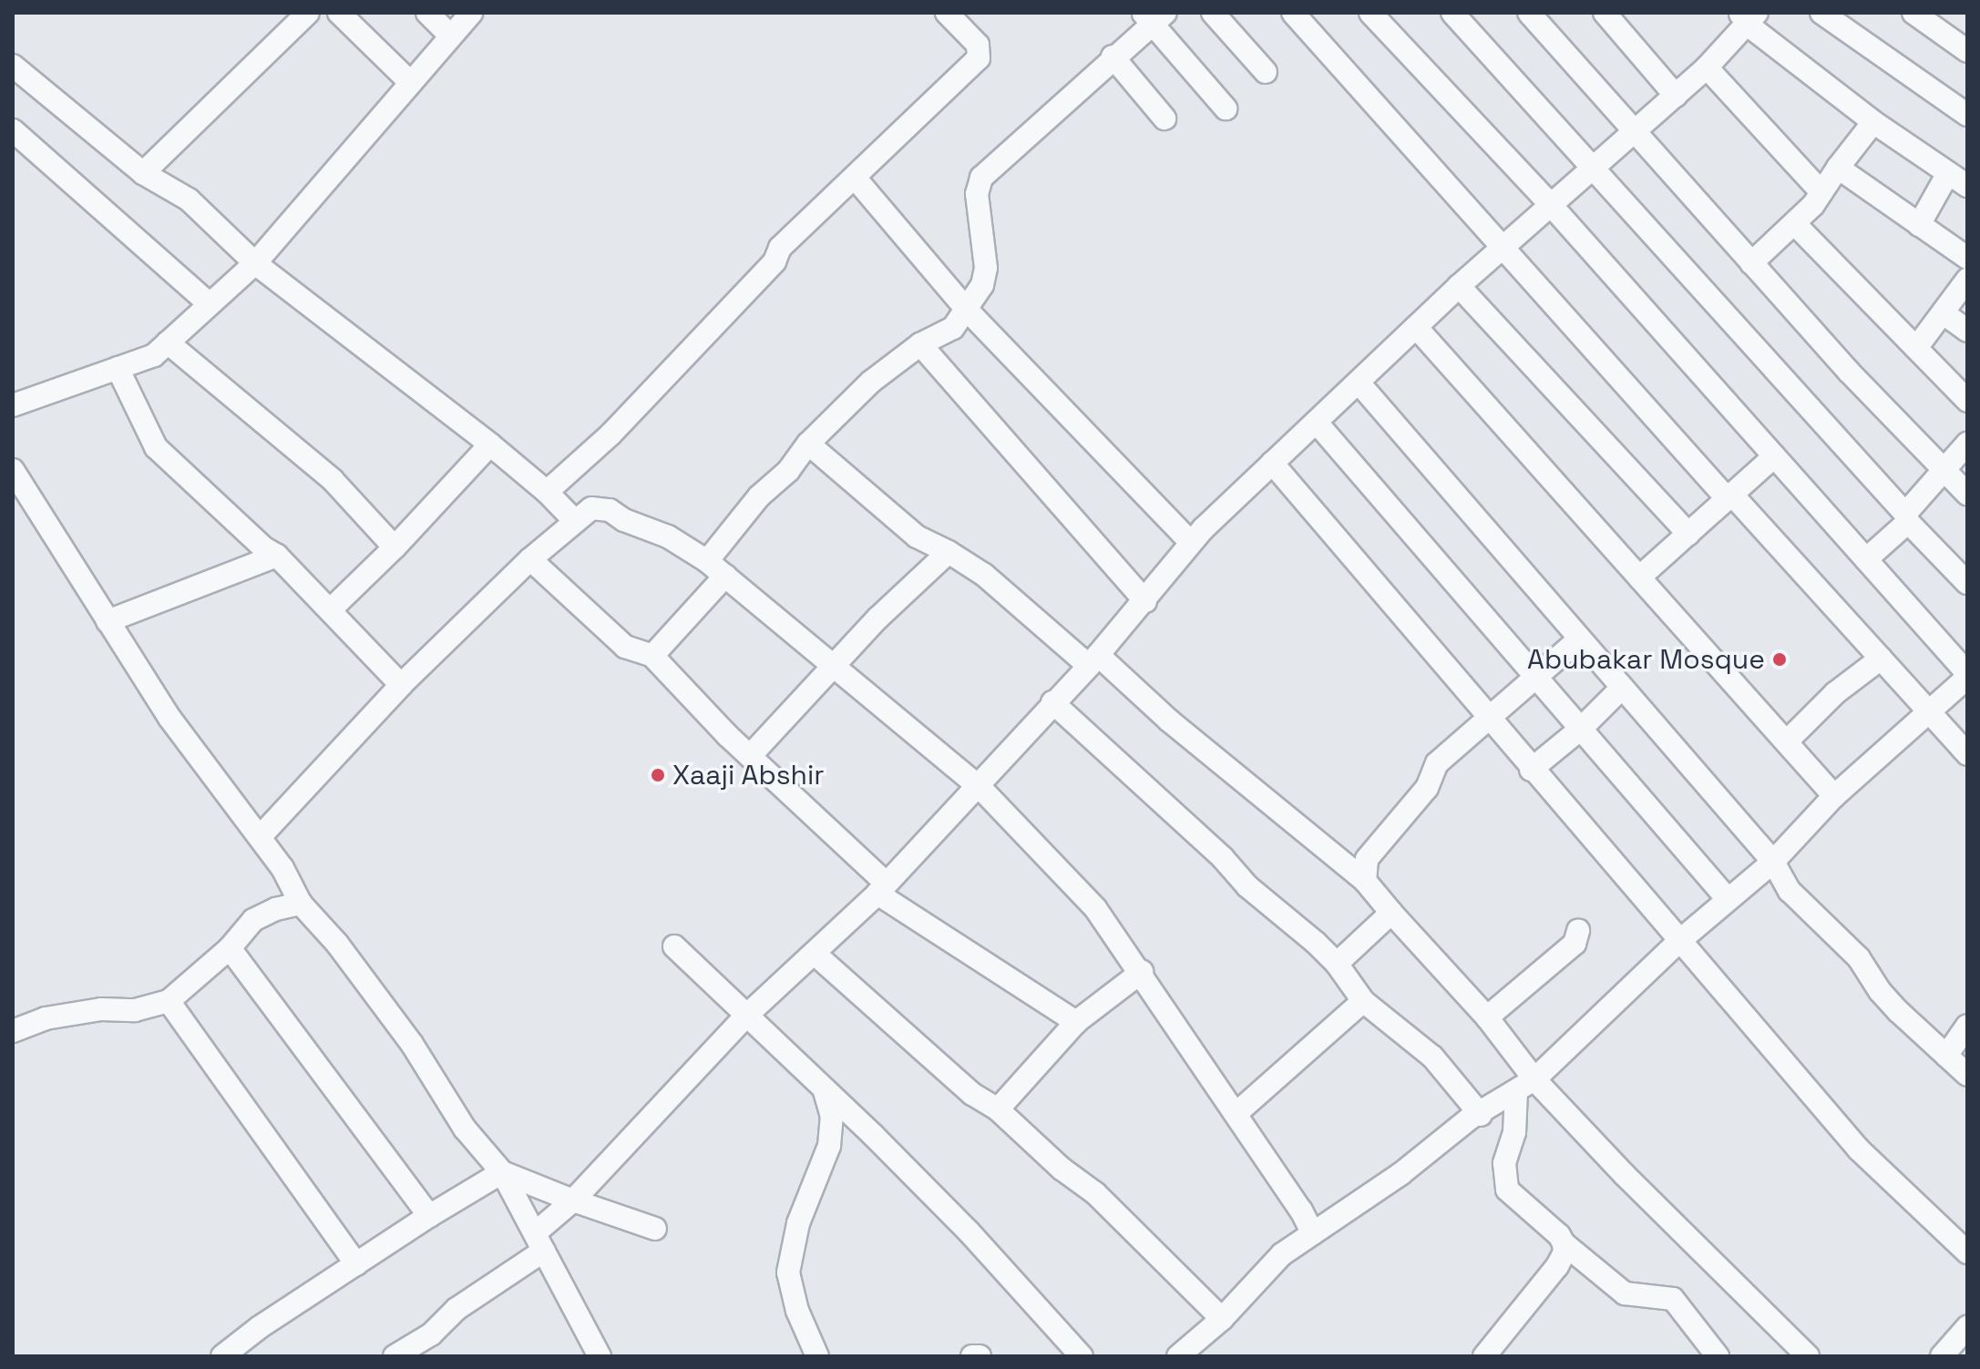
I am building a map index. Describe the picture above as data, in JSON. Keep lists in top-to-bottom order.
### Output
{
  "places": ["Abubakar Mosque", "Xaaji Abshir"]
}
